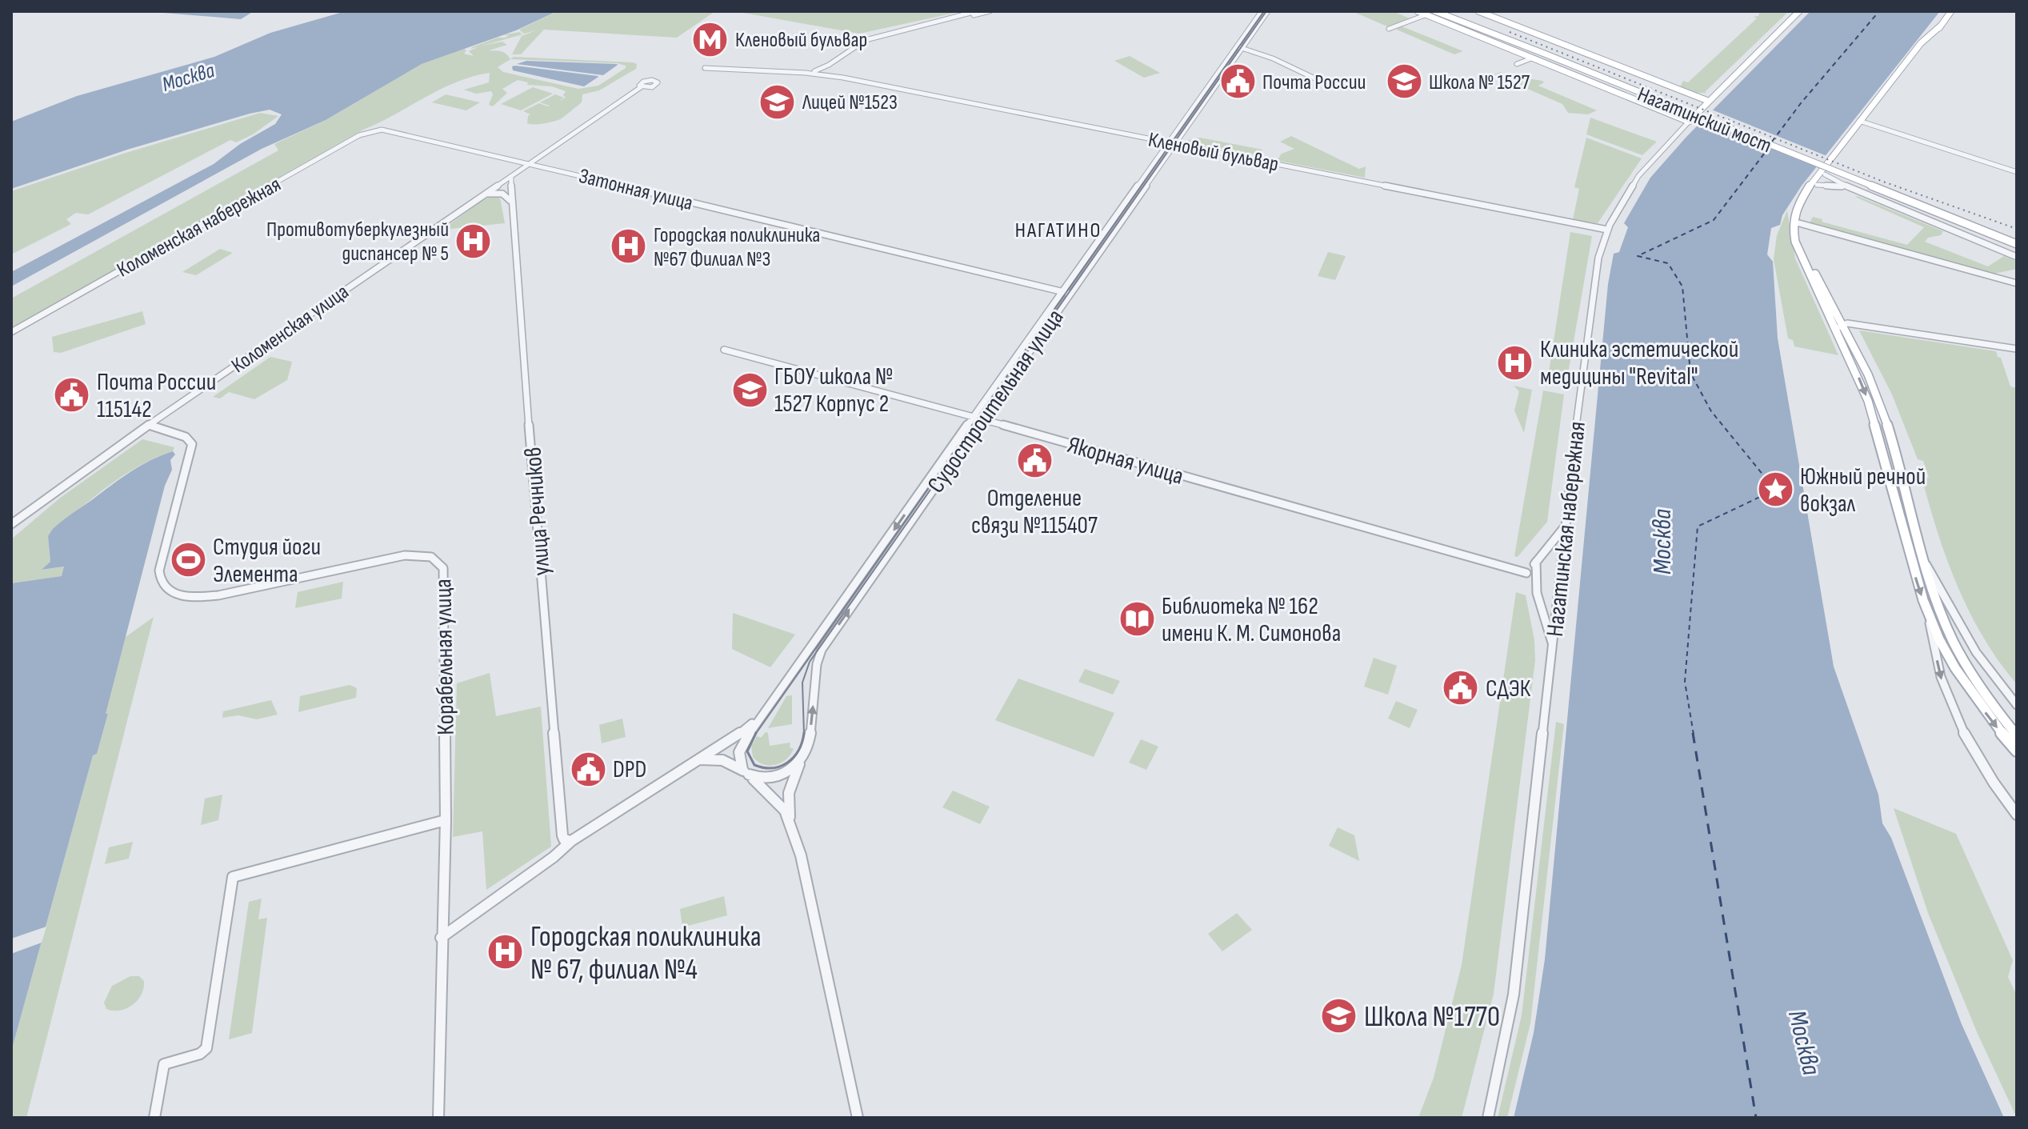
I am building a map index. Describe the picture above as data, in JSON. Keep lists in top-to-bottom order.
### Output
{
  "streets": {
    "main road": ["Нагатинский мост", "Нагатинская набережная"],
    "street": [
      "Кленовый бульвар",
      "Затонная улица",
      "Коломенская набережная",
      "Коломенская улица",
      "Судостроительная улица",
      "Якорная улица",
      "улица Речников",
      "Корабельная улица"
    ]
  },
  "crossings": [
    ["Кленовый бульвар", "Судостроительная улица"],
    ["Кленовый бульвар", "Нагатинская набережная"],
    ["Затонная улица", "Коломенская набережная"],
    ["Затонная улица", "Коломенская улица"],
    ["Затонная улица", "Судостроительная улица"],
    ["Коломенская улица", "улица Речников"],
    ["Коломенская улица", "Корабельная улица"],
    ["Судостроительная улица", "Якорная улица"]
  ],
  "districts": ["НАГАТИНО"],
  "water": ["Москва"],
  "places": {
    "metro station": ["Кленовый бульвар"],
    "public building": [
      "Почта России",
      "Почта России 115142",
      "Отделение связи №115407",
      "СДЭК",
      "DPD"
    ],
    "school or university": [
      "Школа № 1527",
      "Лицей №1523",
      "ГБОУ школа № 1527 Корпус 2",
      "Школа №1770"
    ],
    "hospital": [
      "Противотуберкулезный диспансер № 5",
      "Городская поликлиника №67 Филиал №3",
      "Клиника эстетической медицины \"Revital\"",
      "Городская поликлиника № 67, филиал №4"
    ],
    "place": ["Южный речной вокзал"],
    "sports": ["Студия йоги Элемента"],
    "library": ["Библиотека № 162 имени К. М. Симонова"]
  }
}
